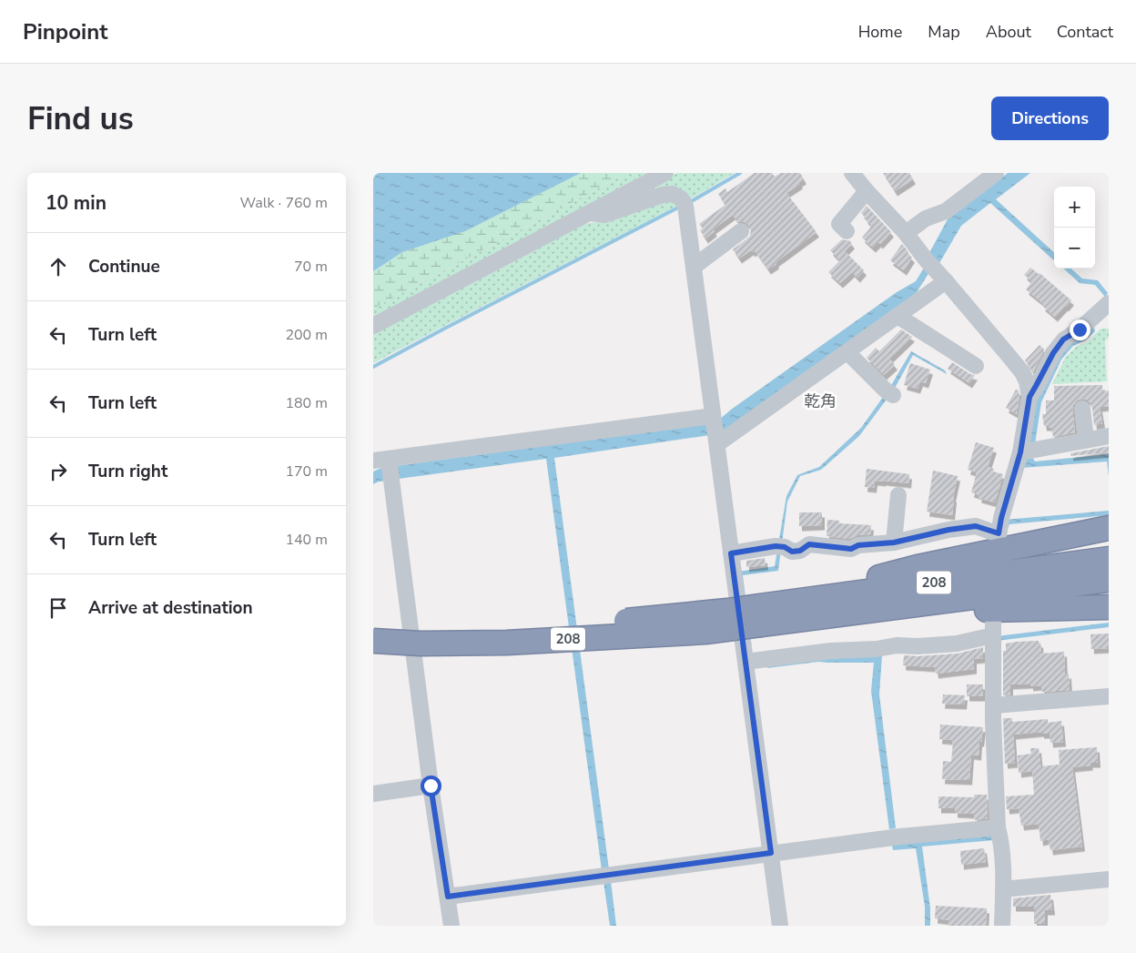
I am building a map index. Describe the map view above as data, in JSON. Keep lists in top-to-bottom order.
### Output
{
  "streets": {
    "highway": ["208"]
  },
  "districts": ["乾角"],
  "page": {
    "header": "Pinpoint",
    "nav": [
      "Home",
      "Map",
      "About",
      "Contact"
    ],
    "buttons": "Directions",
    "title": "Find us",
    "heading": ["10 min", "Walk · 760 m"],
    "map_buttons": ["+", "−"],
    "list": [
      ["Continue", "70 m"],
      ["Turn left", "200 m"],
      ["Turn left", "180 m"],
      ["Turn right", "170 m"],
      ["Turn left", "140 m"],
      "Arrive at destination"
    ]
  }
}
